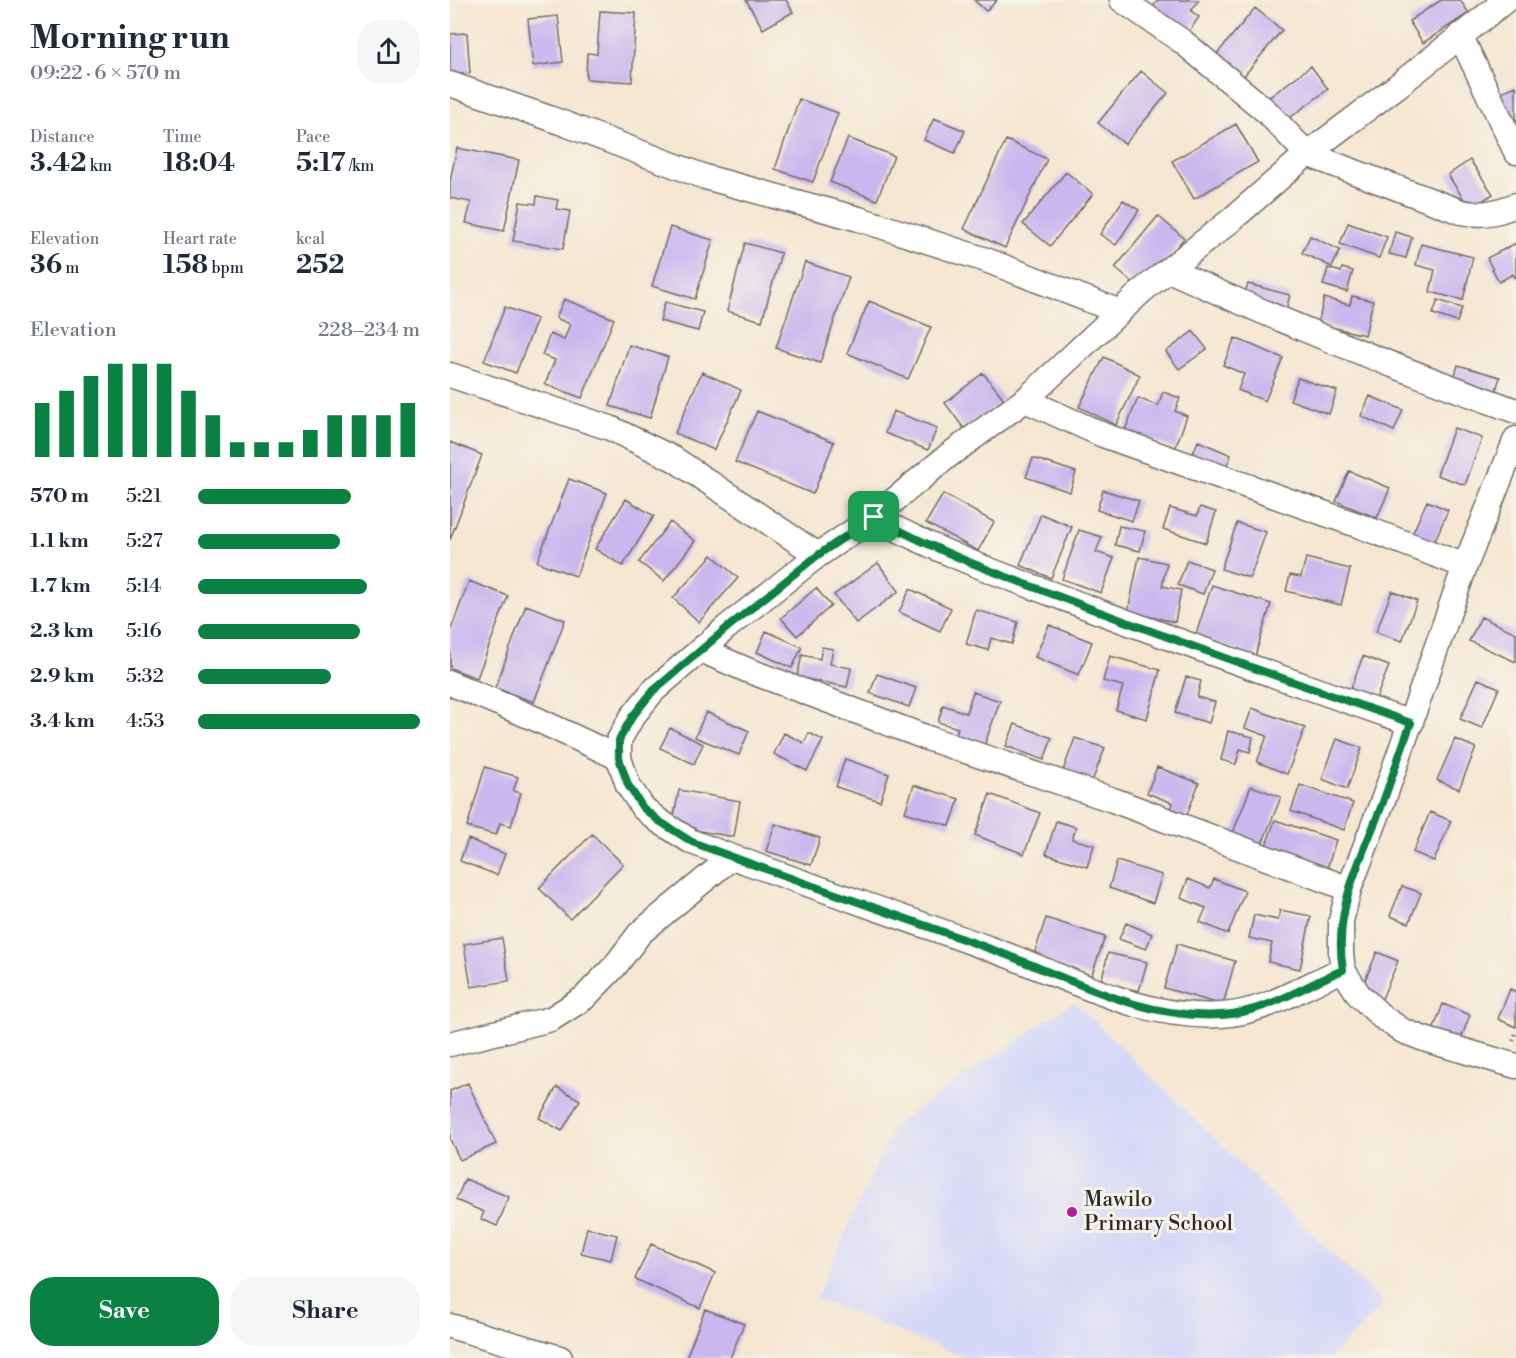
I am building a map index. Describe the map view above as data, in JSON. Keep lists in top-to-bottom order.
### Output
{
  "places": ["Mawilo Primary School"],
  "page": {
    "heading": ["Morning run", "09:22 · 6 × 570 m"],
    "stats": [
      ["Distance", "3.42 km"],
      ["Time", "18:04"],
      ["Pace", "5:17 /km"],
      ["Elevation", "36 m"],
      ["Heart rate", "158 bpm"],
      ["kcal", "252"]
    ],
    "chart": ["Elevation", "228–234 m"],
    "list": [
      {
        "name": "570 m",
        "note": "5:21"
      },
      {
        "name": "1.1 km",
        "note": "5:27"
      },
      {
        "name": "1.7 km",
        "note": "5:14"
      },
      {
        "name": "2.3 km",
        "note": "5:16"
      },
      {
        "name": "2.9 km",
        "note": "5:32"
      },
      {
        "name": "3.4 km",
        "note": "4:53"
      }
    ],
    "buttons": ["Save", "Share"]
  }
}
